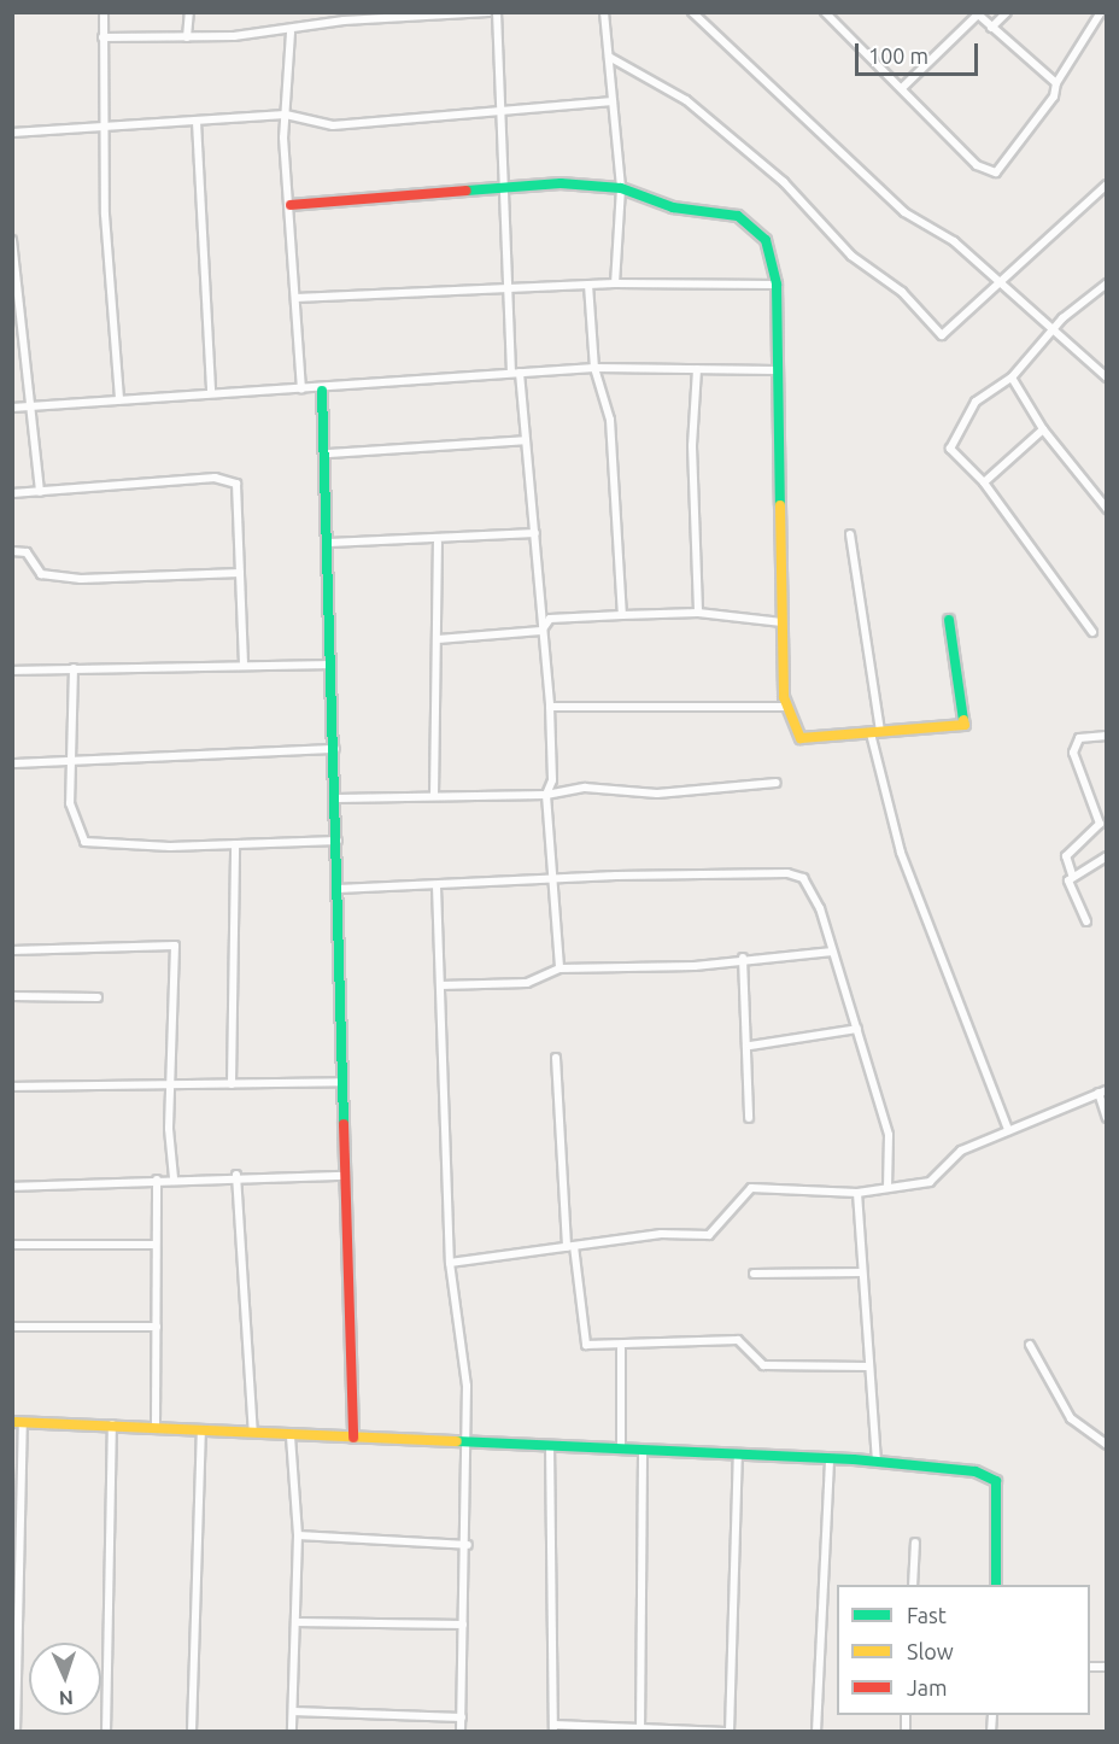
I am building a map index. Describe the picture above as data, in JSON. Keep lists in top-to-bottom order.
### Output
{
  "legend": ["Fast", "Slow", "Jam"],
  "scale_bar": "100 m",
  "north": "bottom"
}
